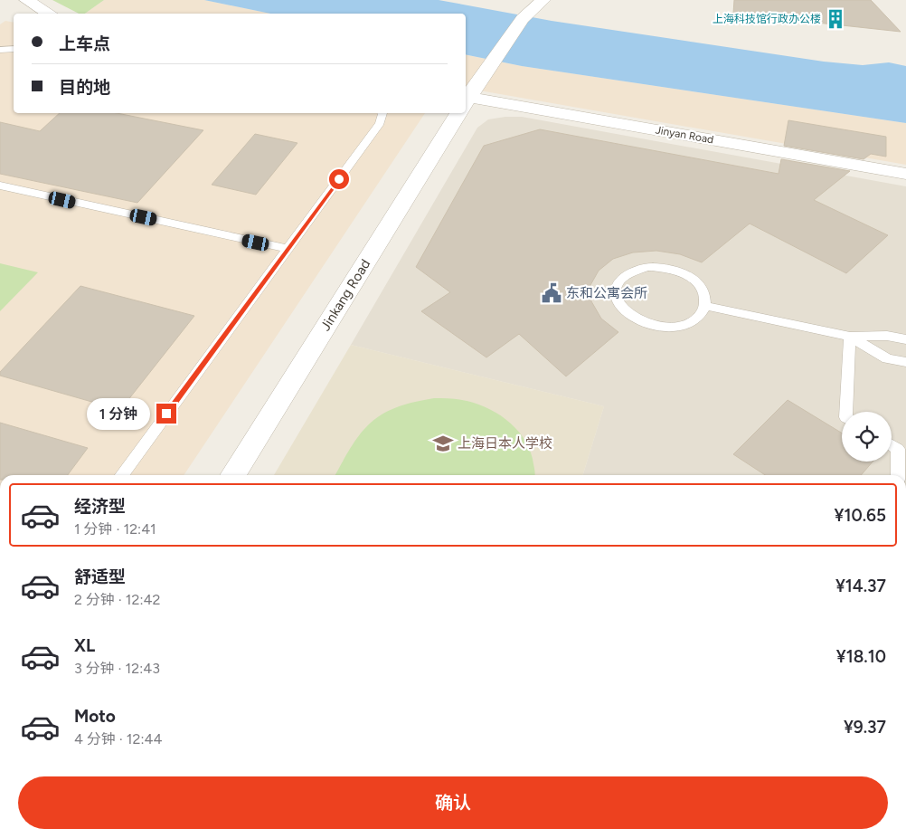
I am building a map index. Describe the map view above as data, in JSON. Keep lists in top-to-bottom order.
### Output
{
  "streets": {
    "street": ["Jinyan Road", "Jinkang Road"]
  },
  "crossings": [
    ["Jinyan Road", "Jinkang Road"]
  ],
  "places": {
    "building": ["上海科技馆行政办公楼"],
    "public building": ["东和公寓会所"],
    "school or university": ["上海日本人学校"]
  },
  "page": {
    "banner": ["上车点", "目的地"],
    "bubble": "1 分钟",
    "list": [
      {
        "name": "经济型",
        "note": "1 分钟 · 12:41",
        "value": "¥10.65"
      },
      {
        "name": "舒适型",
        "note": "2 分钟 · 12:42",
        "value": "¥14.37"
      },
      {
        "name": "XL",
        "note": "3 分钟 · 12:43",
        "value": "¥18.10"
      },
      {
        "name": "Moto",
        "note": "4 分钟 · 12:44",
        "value": "¥9.37"
      }
    ],
    "buttons": "确认"
  }
}
